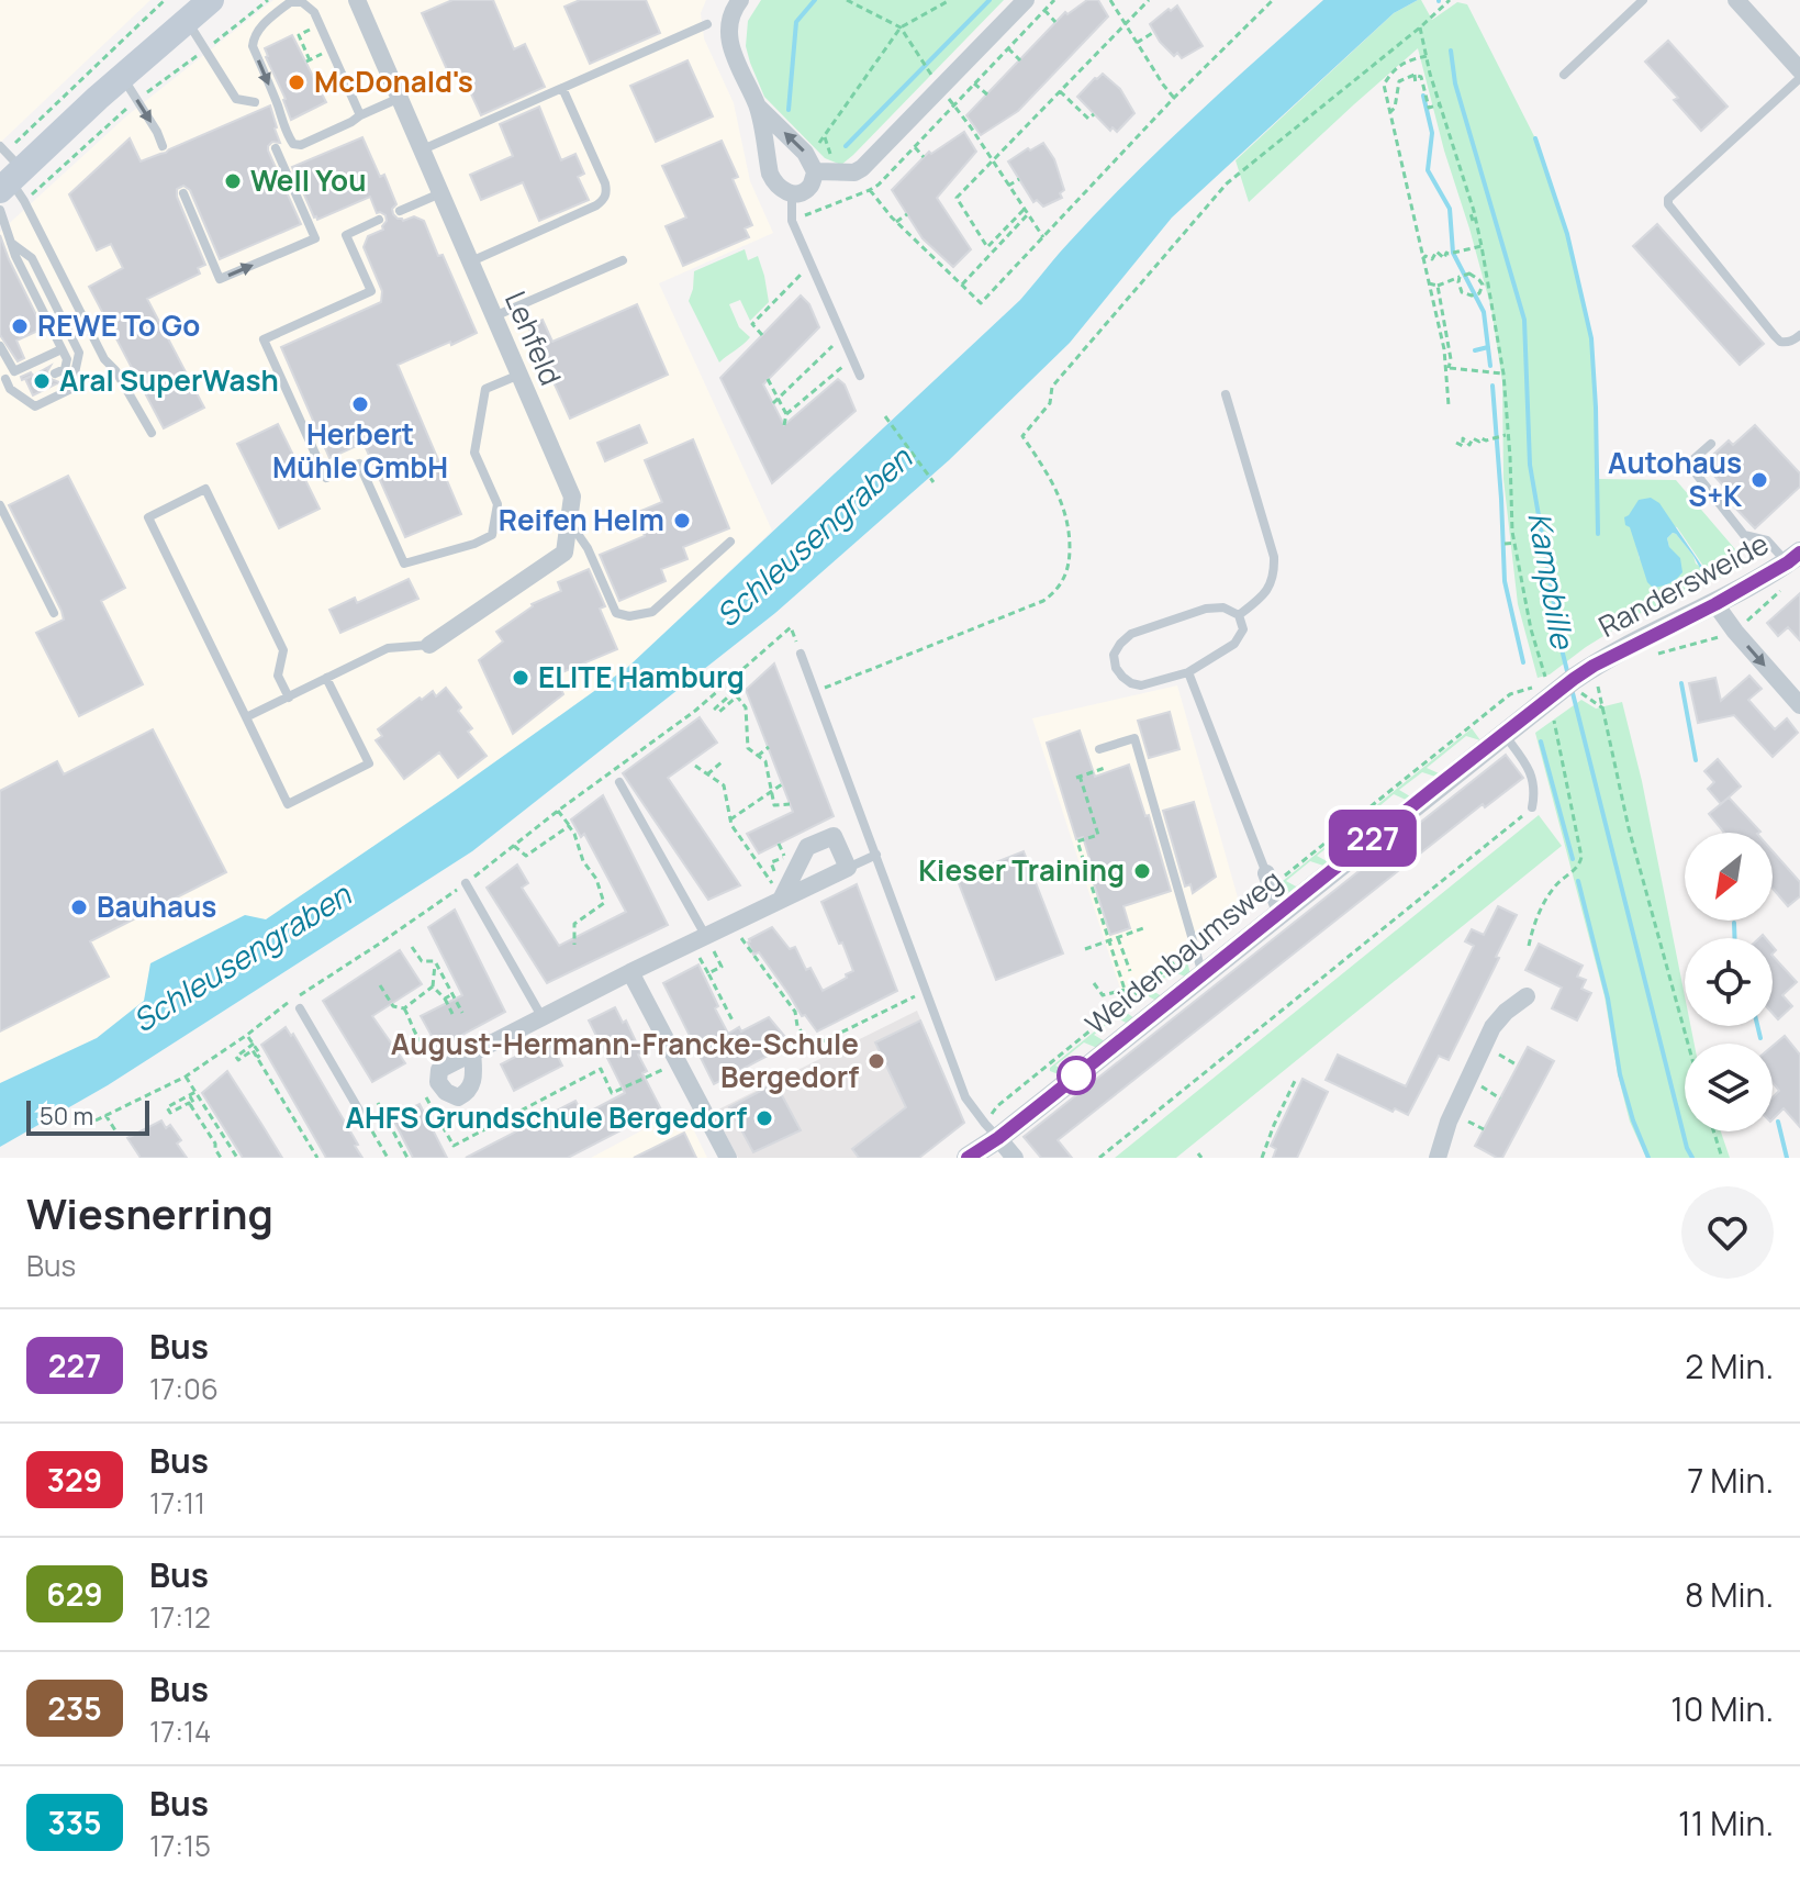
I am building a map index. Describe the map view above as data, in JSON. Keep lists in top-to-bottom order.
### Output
{
  "streets": {
    "street": ["Lehfeld", "Randersweide", "Weidenbaumsweg"]
  },
  "crossings": [
    ["Randersweide", "Weidenbaumsweg"]
  ],
  "water": ["Schleusengraben", "Kampbille"],
  "places": [
    "McDonald's",
    "Well You",
    "REWE To Go",
    "Aral SuperWash",
    "Herbert Mühle GmbH",
    "Autohaus S+K",
    "Reifen Helm",
    "ELITE Hamburg",
    "Kieser Training",
    "Bauhaus",
    "August-Hermann-Francke-Schule Bergedorf",
    "AHFS Grundschule Bergedorf"
  ],
  "lines": ["bus line 227"],
  "scale_bar": "50 m",
  "north": "bottom left",
  "page": {
    "on_map": "227",
    "scale": "50 m",
    "heading": ["Wiesnerring", "Bus"],
    "list": [
      {
        "mark": "227",
        "name": "Bus",
        "note": "17:06",
        "value": "2 Min."
      },
      {
        "mark": "329",
        "name": "Bus",
        "note": "17:11",
        "value": "7 Min."
      },
      {
        "mark": "629",
        "name": "Bus",
        "note": "17:12",
        "value": "8 Min."
      },
      {
        "mark": "235",
        "name": "Bus",
        "note": "17:14",
        "value": "10 Min."
      },
      {
        "mark": "335",
        "name": "Bus",
        "note": "17:15",
        "value": "11 Min."
      }
    ]
  }
}
